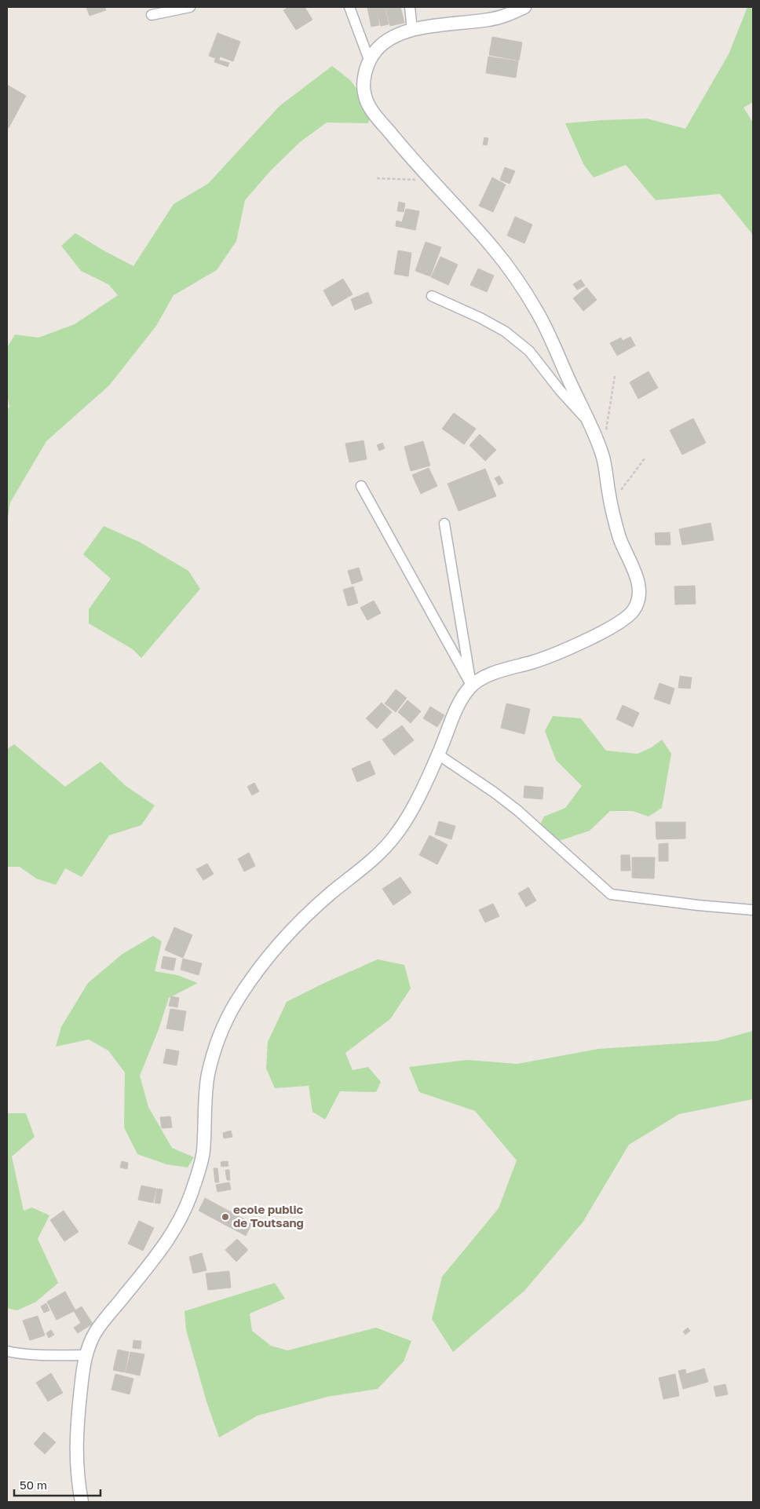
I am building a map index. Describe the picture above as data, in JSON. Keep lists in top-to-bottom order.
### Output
{
  "places": ["ecole public de Toutsang"],
  "scale_bar": "50 m"
}
